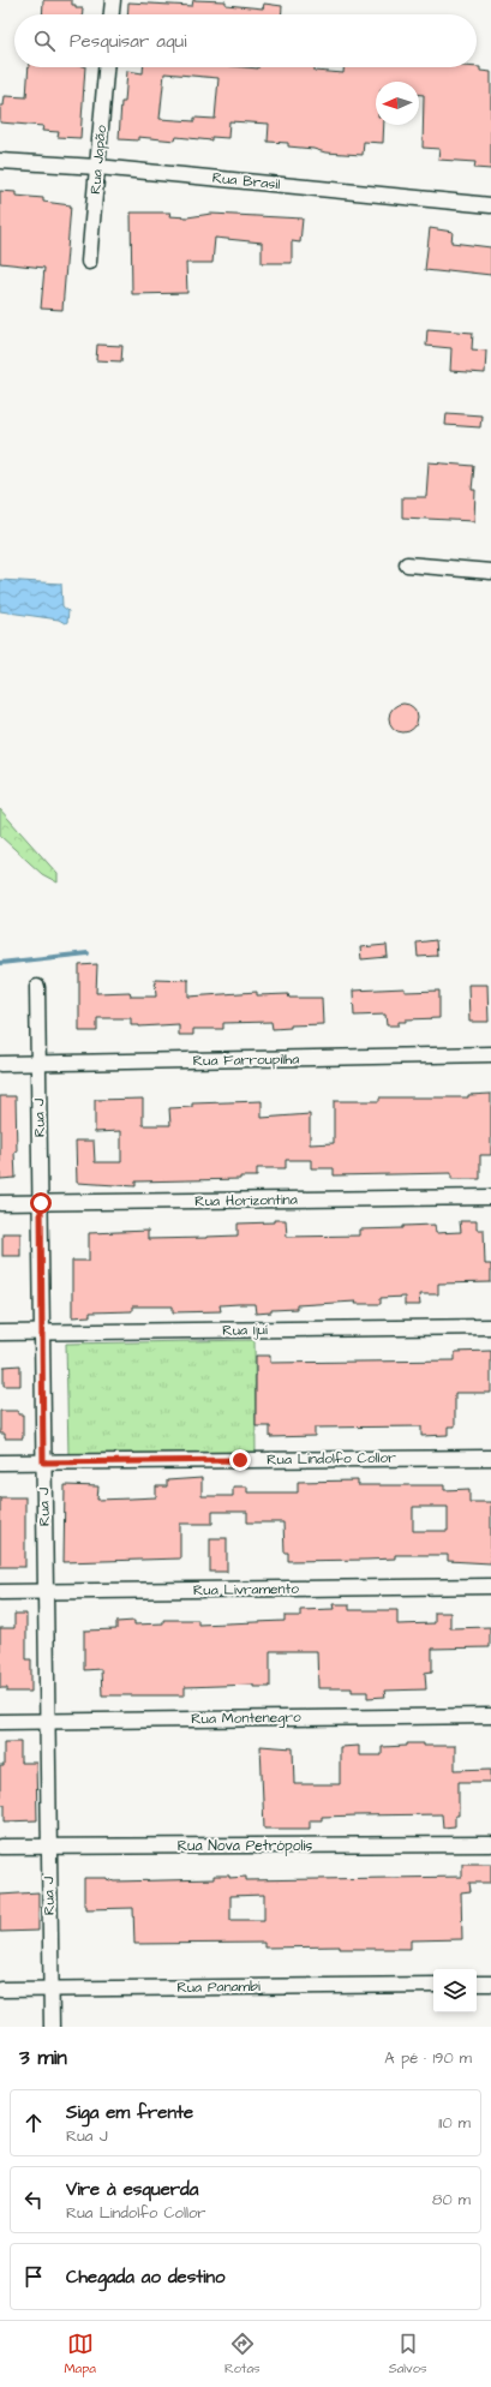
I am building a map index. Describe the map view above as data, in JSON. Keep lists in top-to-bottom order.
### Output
{
  "streets": {
    "street": [
      "Rua Japão",
      "Rua Brasil",
      "Rua Farroupilha",
      "Rua J",
      "Rua Horizontina",
      "Rua Ijuí",
      "Rua Lindolfo Collor",
      "Rua Livramento",
      "Rua Montenegro",
      "Rua Nova Petrópolis",
      "Rua Panambi"
    ]
  },
  "crossings": [
    ["Rua Japão", "Rua Brasil"],
    ["Rua Farroupilha", "Rua J"],
    ["Rua J", "Rua Horizontina"],
    ["Rua J", "Rua Ijuí"],
    ["Rua J", "Rua Lindolfo Collor"],
    ["Rua J", "Rua Livramento"],
    ["Rua J", "Rua Montenegro"],
    ["Rua J", "Rua Nova Petrópolis"],
    ["Rua J", "Rua Panambi"]
  ],
  "north": "left",
  "page": {
    "search": "Pesquisar aqui",
    "heading": ["3 min", "A pé · 190 m"],
    "list": [
      ["Siga em frente", "Rua J", "110 m"],
      ["Vire à esquerda", "Rua Lindolfo Collor", "80 m"],
      "Chegada ao destino"
    ],
    "nav": ["Mapa", "Rotas", "Salvos"]
  }
}
